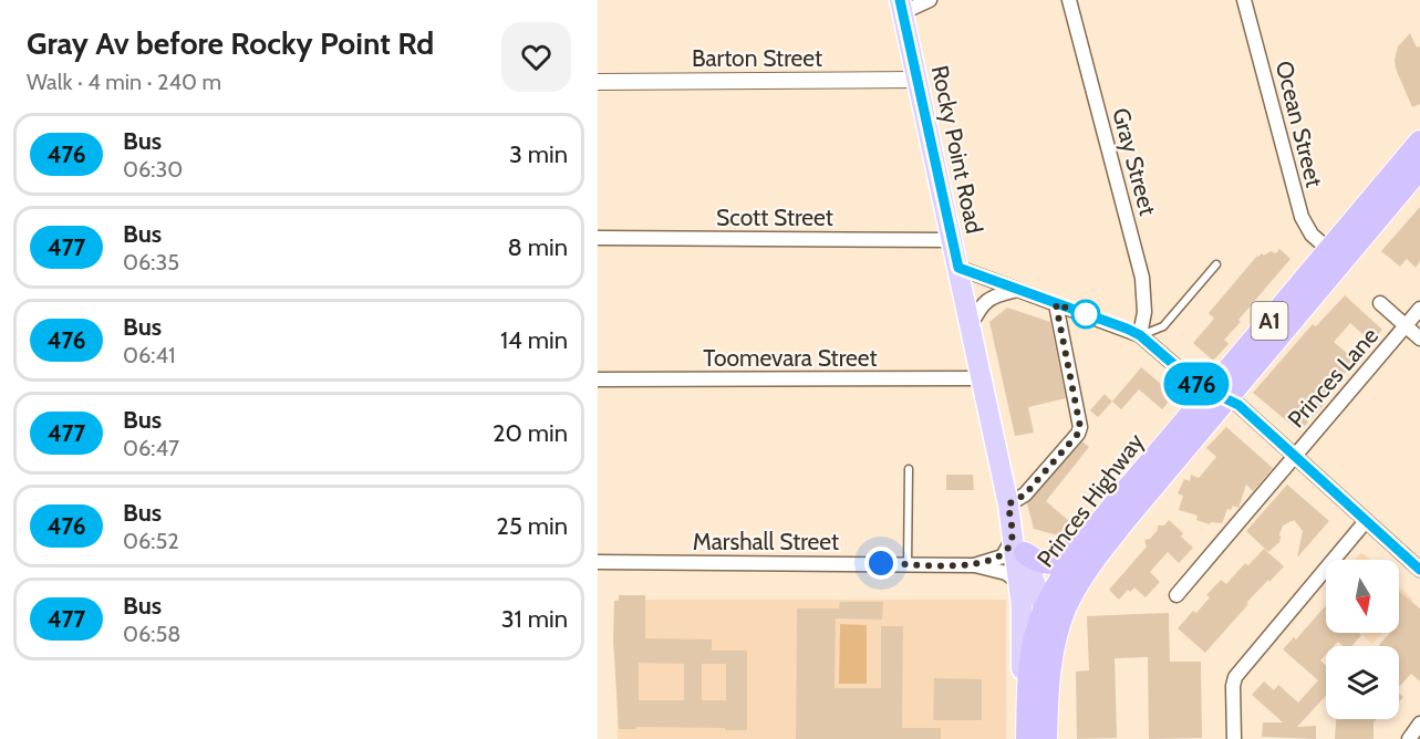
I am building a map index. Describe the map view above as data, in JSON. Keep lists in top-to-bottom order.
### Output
{
  "streets": {
    "highway": ["A1", "Princes Highway"],
    "main road": ["Rocky Point Road"],
    "street": [
      "Barton Street",
      "Ocean Street",
      "Gray Street",
      "Scott Street",
      "Toomevara Street",
      "Princes Lane",
      "Marshall Street"
    ]
  },
  "crossings": [
    ["Barton Street", "Rocky Point Road"],
    ["Ocean Street", "Princes Highway"],
    ["Rocky Point Road", "Scott Street"],
    ["Rocky Point Road", "Toomevara Street"],
    ["Rocky Point Road", "Princes Highway"],
    ["Rocky Point Road", "Marshall Street"]
  ],
  "lines": ["bus line 476"],
  "north": "bottom",
  "page": {
    "heading": ["Gray Av before Rocky Point Rd", "Walk · 4 min · 240 m"],
    "on_map": "476",
    "list": [
      {
        "mark": "476",
        "name": "Bus",
        "note": "06:30",
        "value": "3 min"
      },
      {
        "mark": "477",
        "name": "Bus",
        "note": "06:35",
        "value": "8 min"
      },
      {
        "mark": "476",
        "name": "Bus",
        "note": "06:41",
        "value": "14 min"
      },
      {
        "mark": "477",
        "name": "Bus",
        "note": "06:47",
        "value": "20 min"
      },
      {
        "mark": "476",
        "name": "Bus",
        "note": "06:52",
        "value": "25 min"
      },
      {
        "mark": "477",
        "name": "Bus",
        "note": "06:58",
        "value": "31 min"
      }
    ]
  }
}
